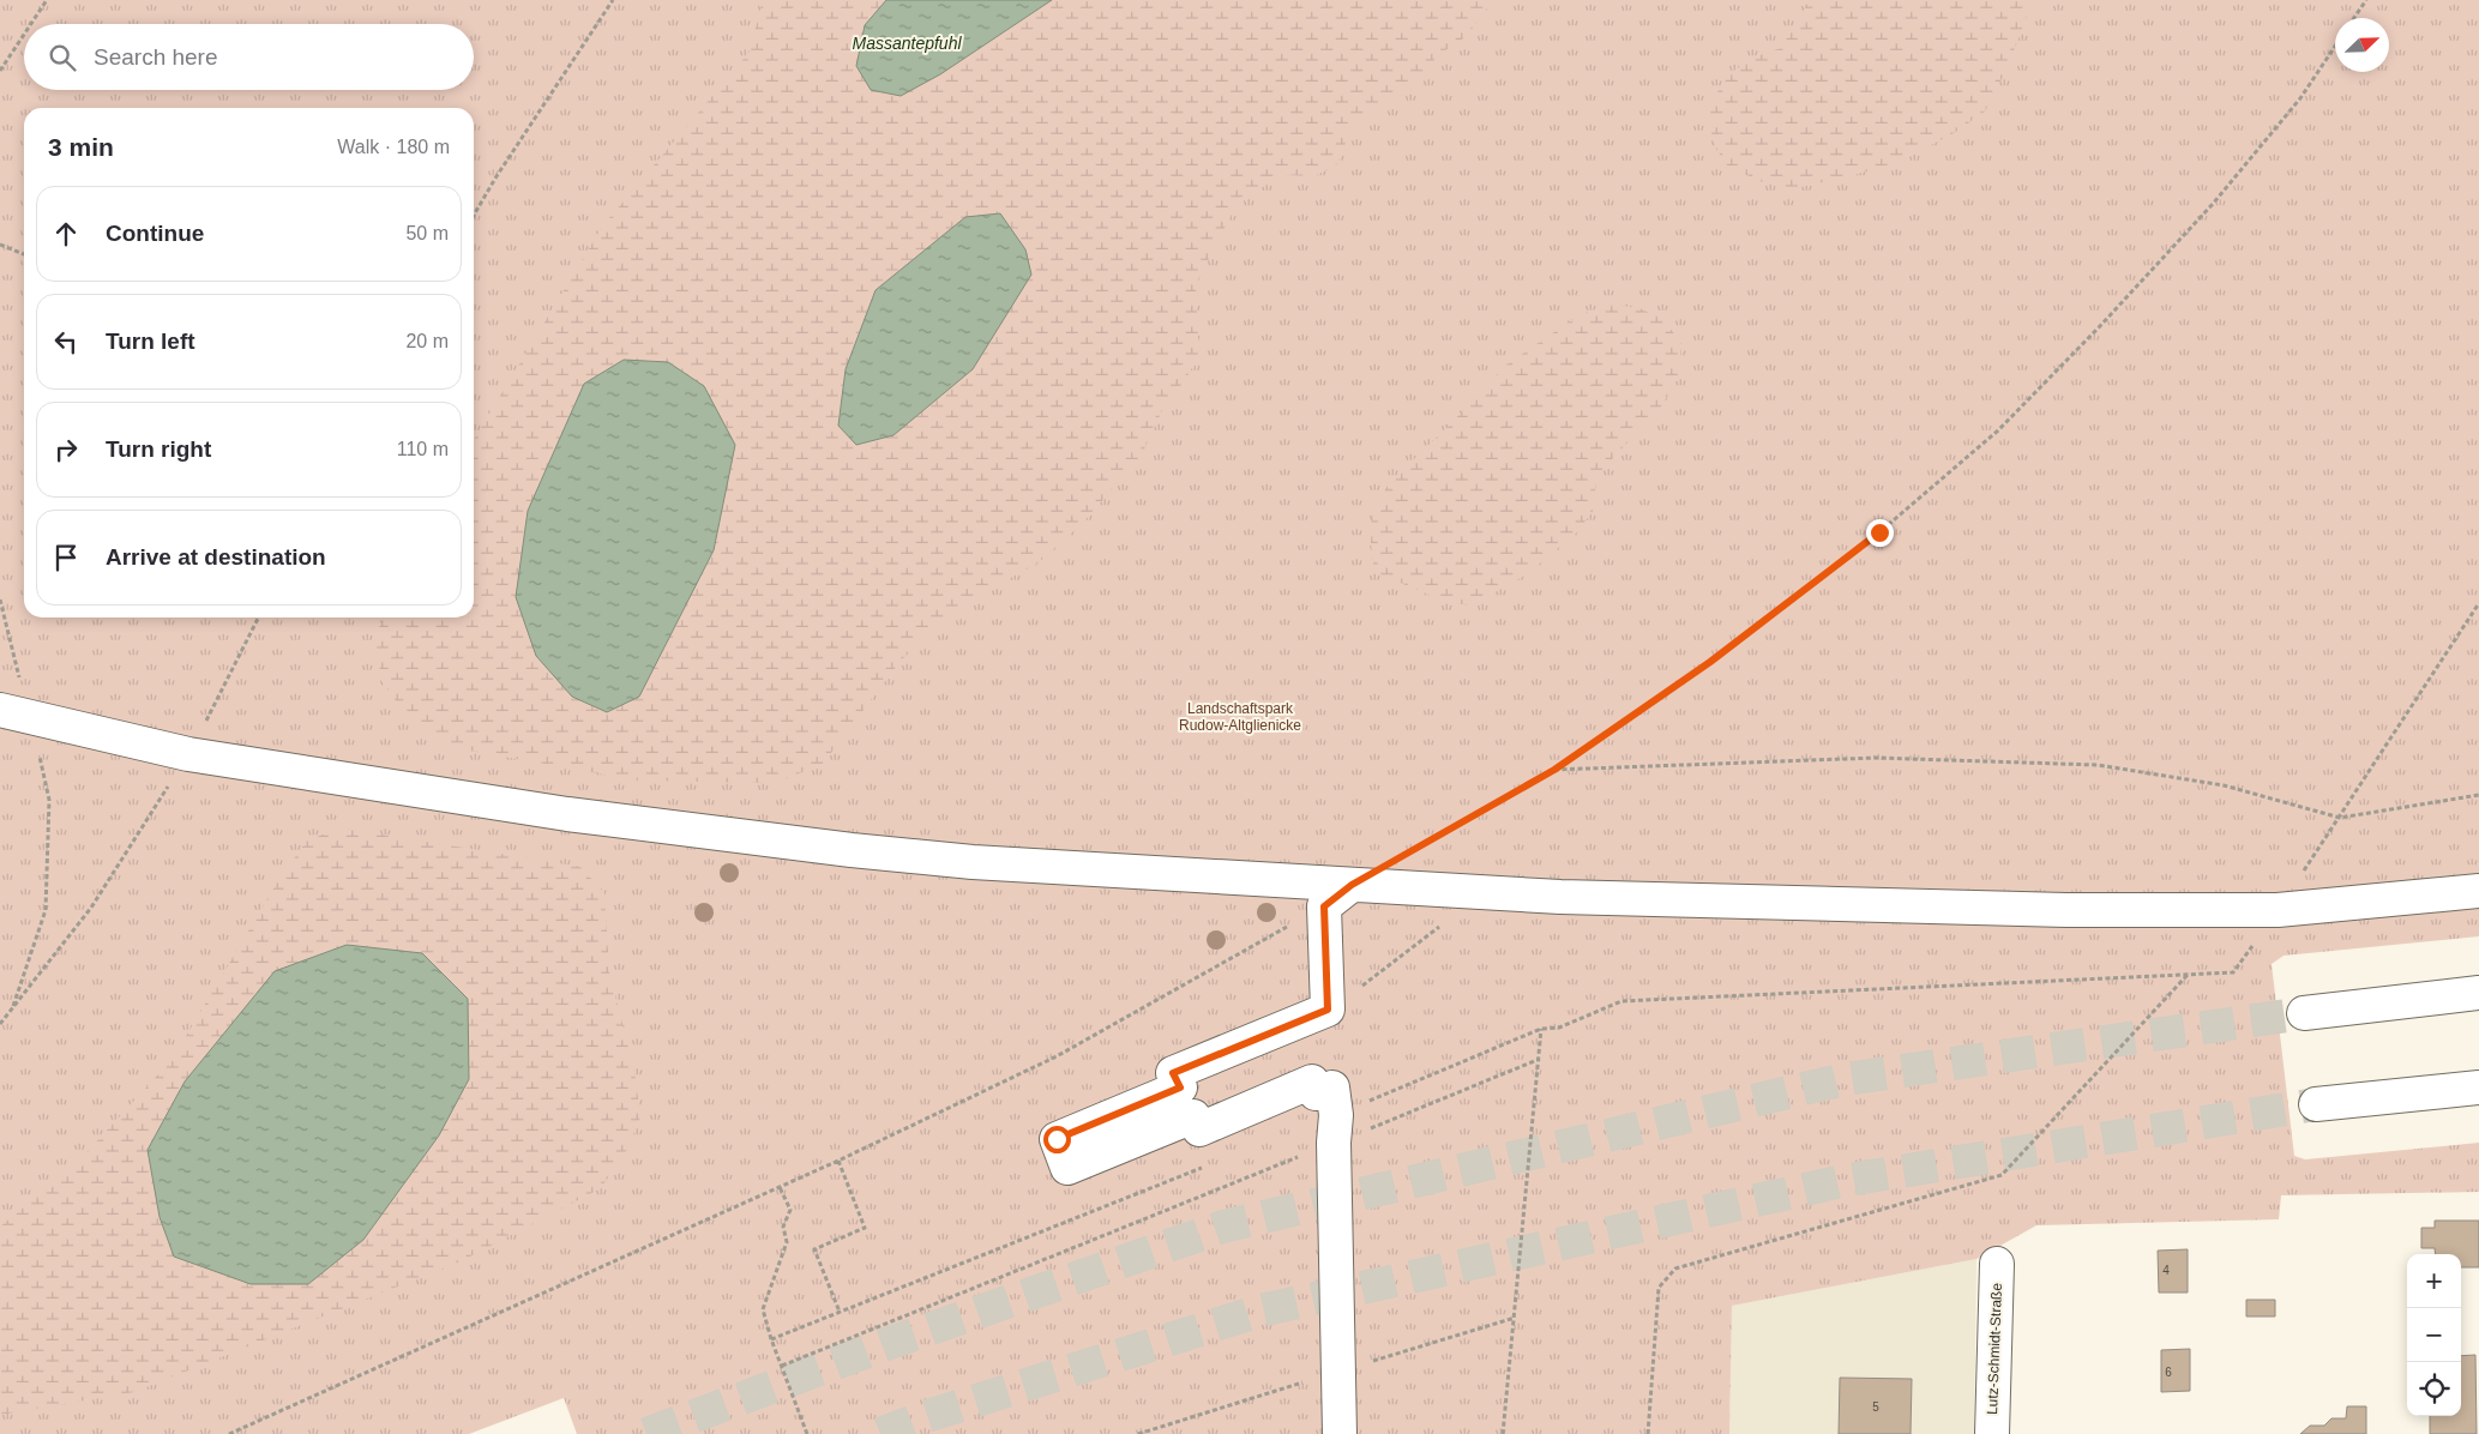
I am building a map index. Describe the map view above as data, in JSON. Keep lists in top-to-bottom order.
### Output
{
  "streets": {
    "main road": ["Lutz-Schmidt-Straße"]
  },
  "water": ["Massantepfuhl"],
  "parks": ["Landschaftspark Rudow-Altglienicke"],
  "house_numbers": ["4", "6", "5"],
  "north": "top right",
  "page": {
    "search": "Search here",
    "heading": ["3 min", "Walk · 180 m"],
    "list": [
      ["Continue", "50 m"],
      ["Turn left", "20 m"],
      ["Turn right", "110 m"],
      "Arrive at destination"
    ],
    "map_buttons": ["+", "−"]
  }
}
